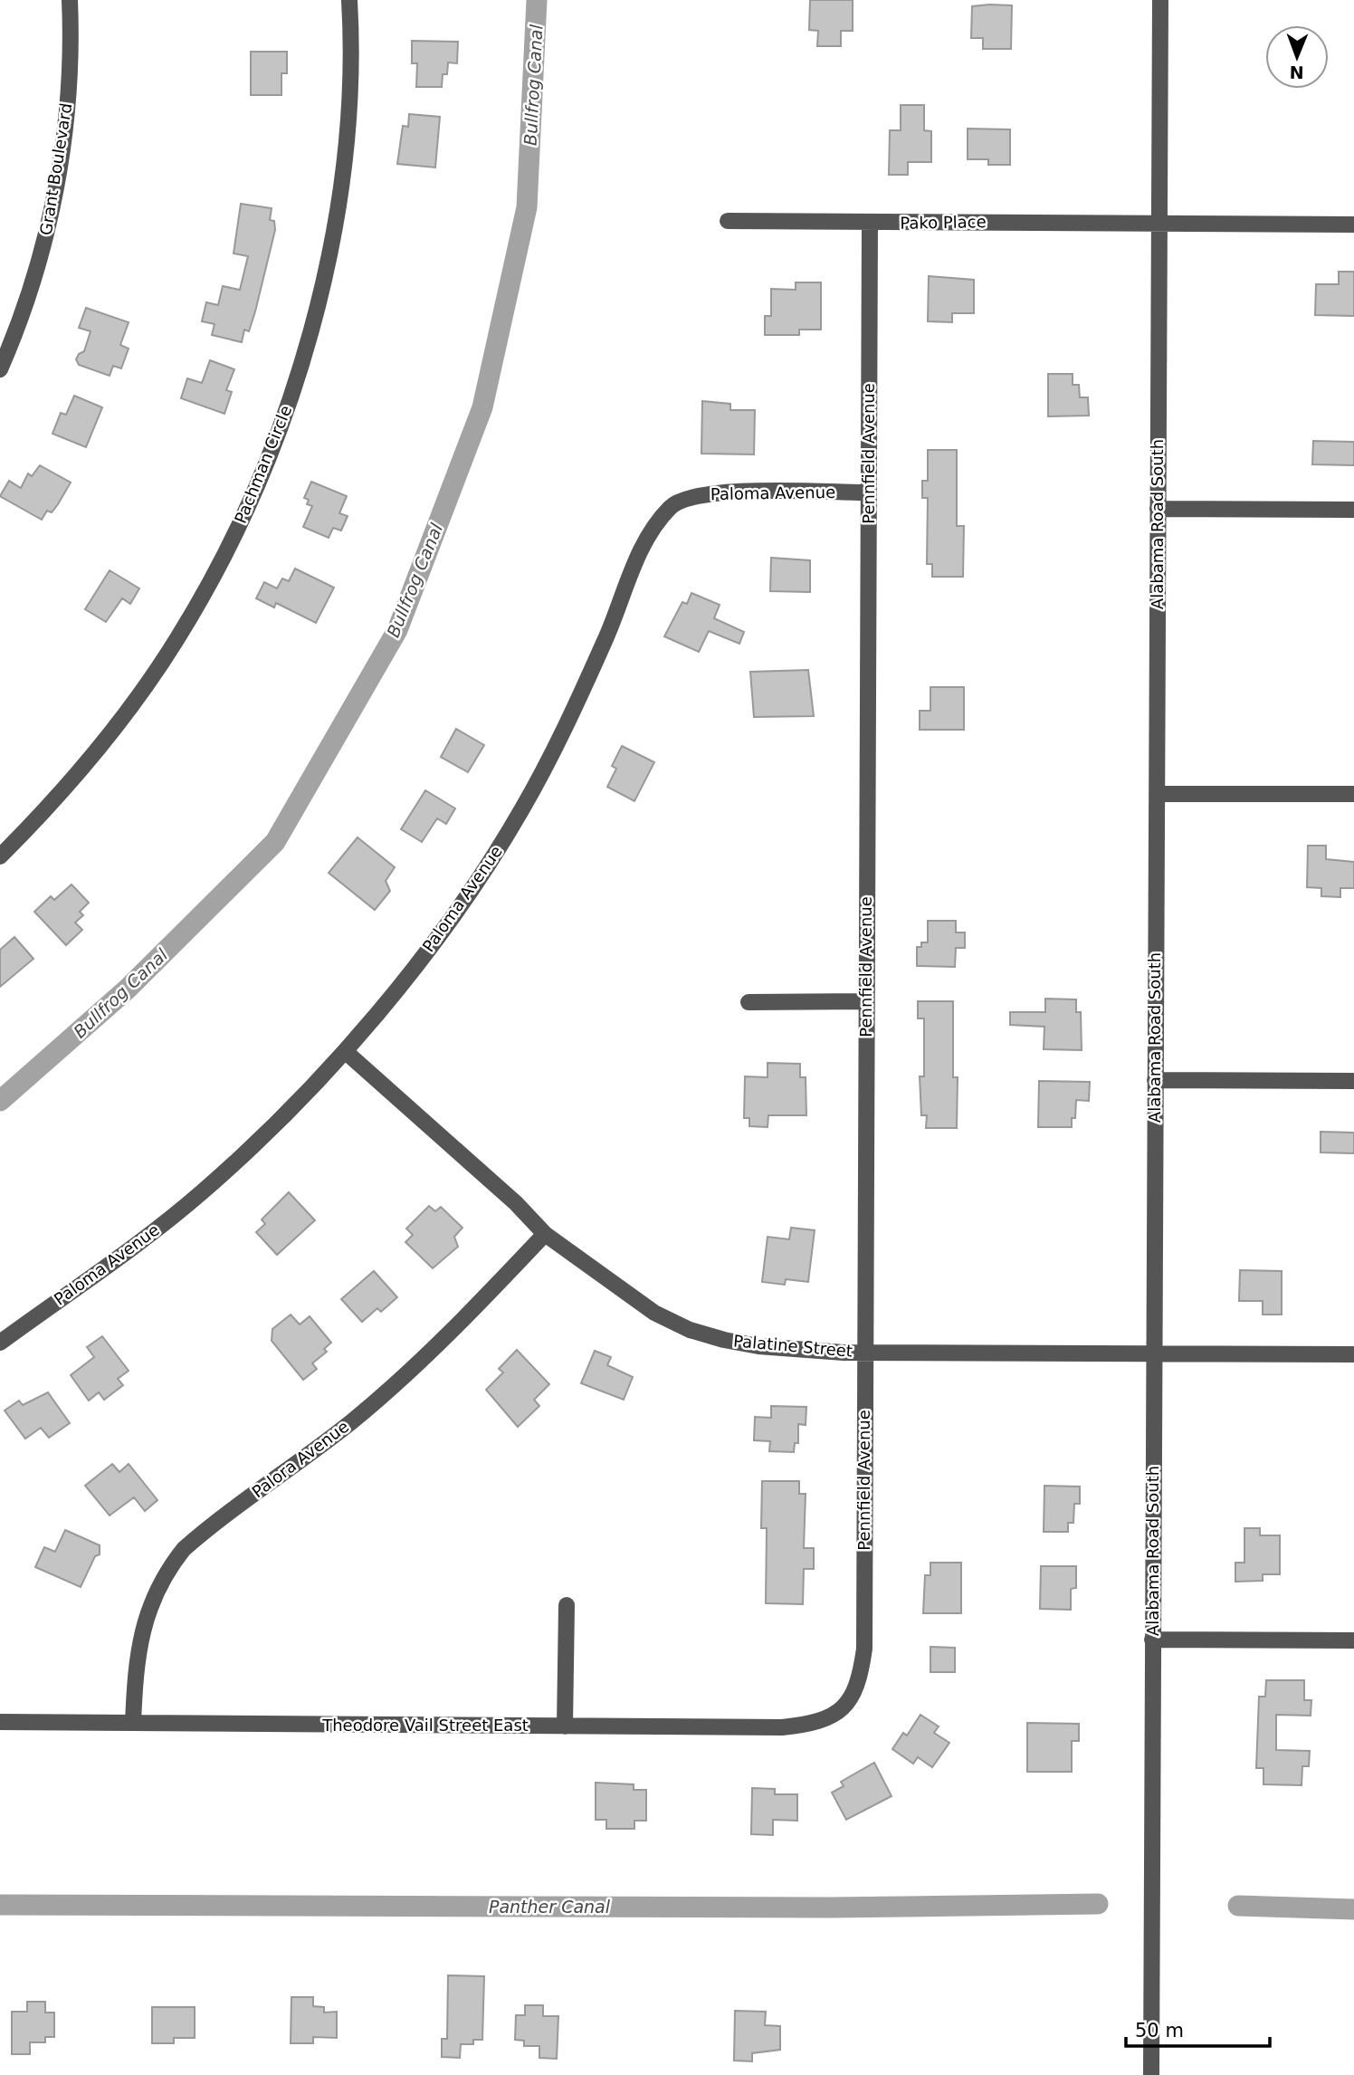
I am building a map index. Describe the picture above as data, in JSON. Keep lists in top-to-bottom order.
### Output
{
  "streets": {
    "street": [
      "Grant Boulevard",
      "Pako Place",
      "Pennfield Avenue",
      "Pachman Circle",
      "Paloma Avenue",
      "Alabama Road South",
      "Palatine Street",
      "Palora Avenue",
      "Theodore Vail Street East"
    ]
  },
  "crossings": [
    ["Pako Place", "Pennfield Avenue"],
    ["Pako Place", "Alabama Road South"],
    ["Pennfield Avenue", "Paloma Avenue"],
    ["Pennfield Avenue", "Palatine Street"],
    ["Pennfield Avenue", "Theodore Vail Street East"],
    ["Paloma Avenue", "Palatine Street"],
    ["Alabama Road South", "Palatine Street"],
    ["Palatine Street", "Palora Avenue"],
    ["Palora Avenue", "Theodore Vail Street East"]
  ],
  "water": ["Bullfrog Canal", "Panther Canal"],
  "scale_bar": "50 m",
  "north": "bottom"
}
